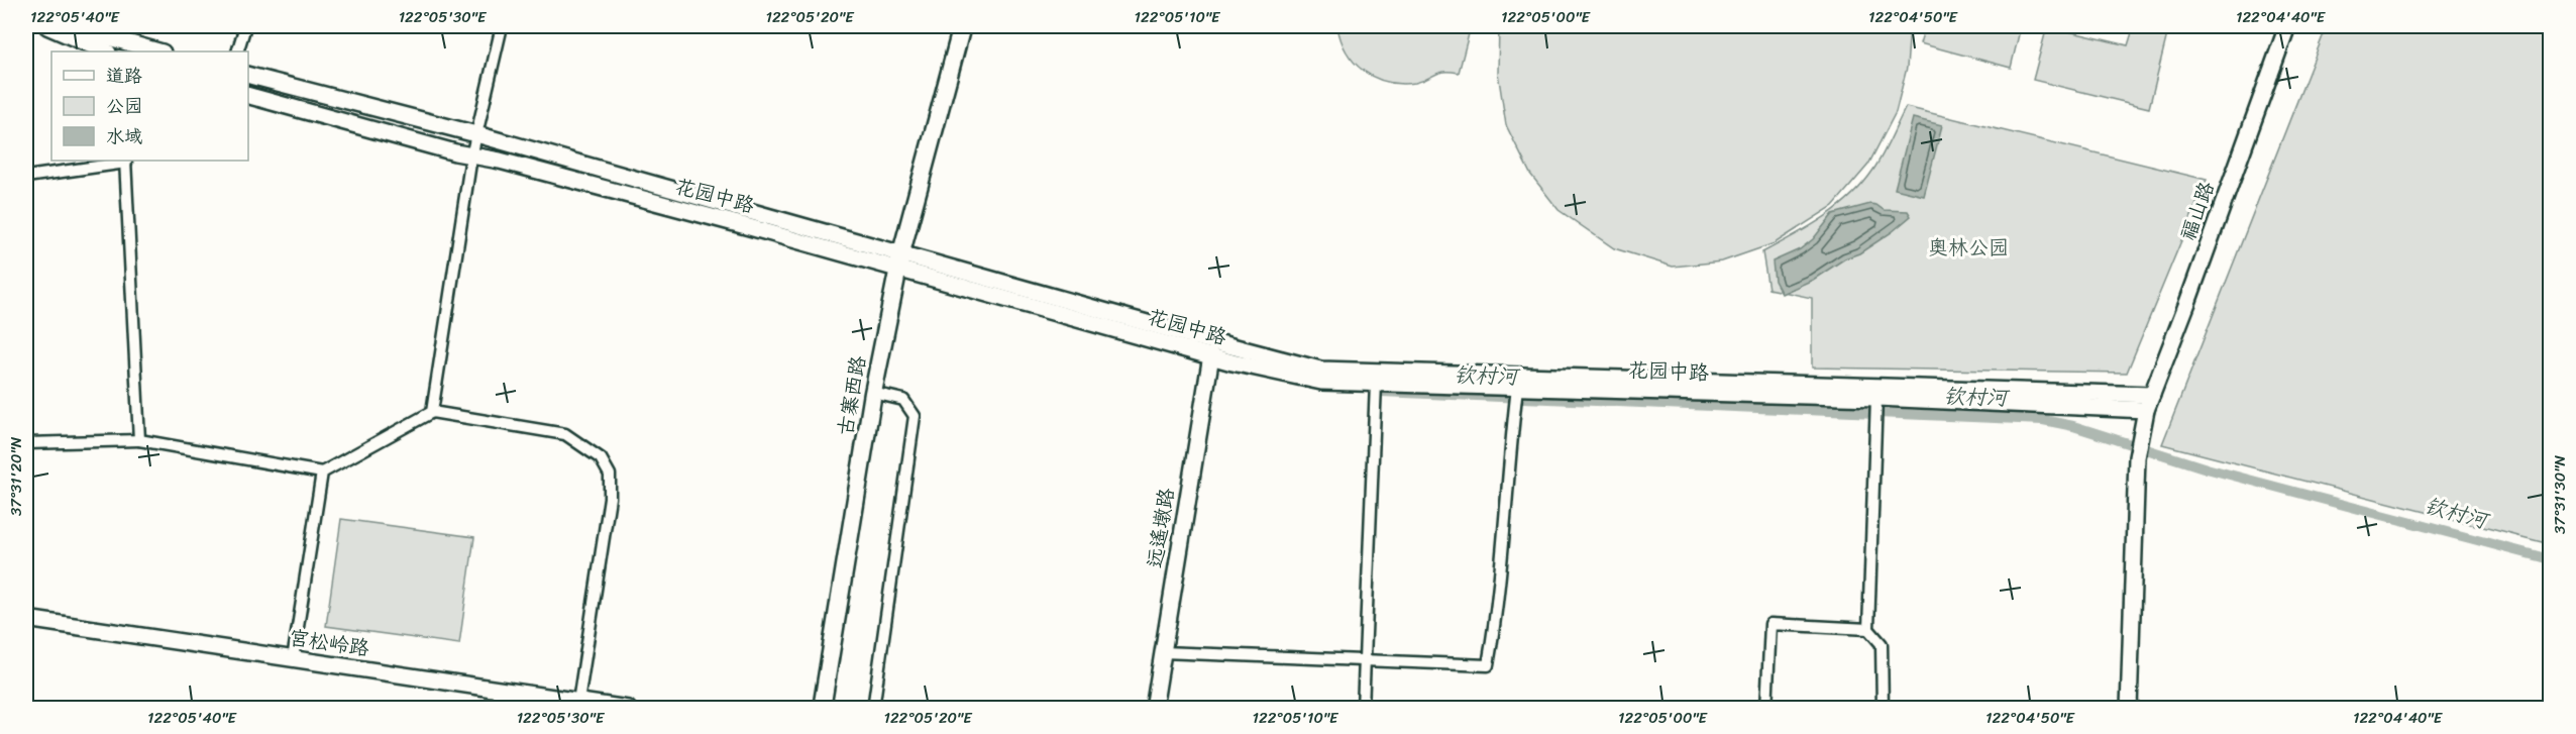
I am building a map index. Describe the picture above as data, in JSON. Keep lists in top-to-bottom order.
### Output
{
  "streets": {
    "main road": [
      "花园中路",
      "福山路",
      "古寨西路",
      "远遥墩路",
      "宫松岭路"
    ]
  },
  "crossings": [
    ["花园中路", "福山路"],
    ["花园中路", "古寨西路"],
    ["花园中路", "远遥墩路"]
  ],
  "water": ["钦村河"],
  "parks": ["奥林公园"],
  "legend": ["道路", "公园", "水域"],
  "coordinates": [
    "122°05'40\"E",
    "122°05'30\"E",
    "122°05'20\"E",
    "122°05'10\"E",
    "122°05'00\"E",
    "122°04'50\"E",
    "122°04'40\"E",
    "37°31'20\"N",
    "37°31'30\"N"
  ]
}
